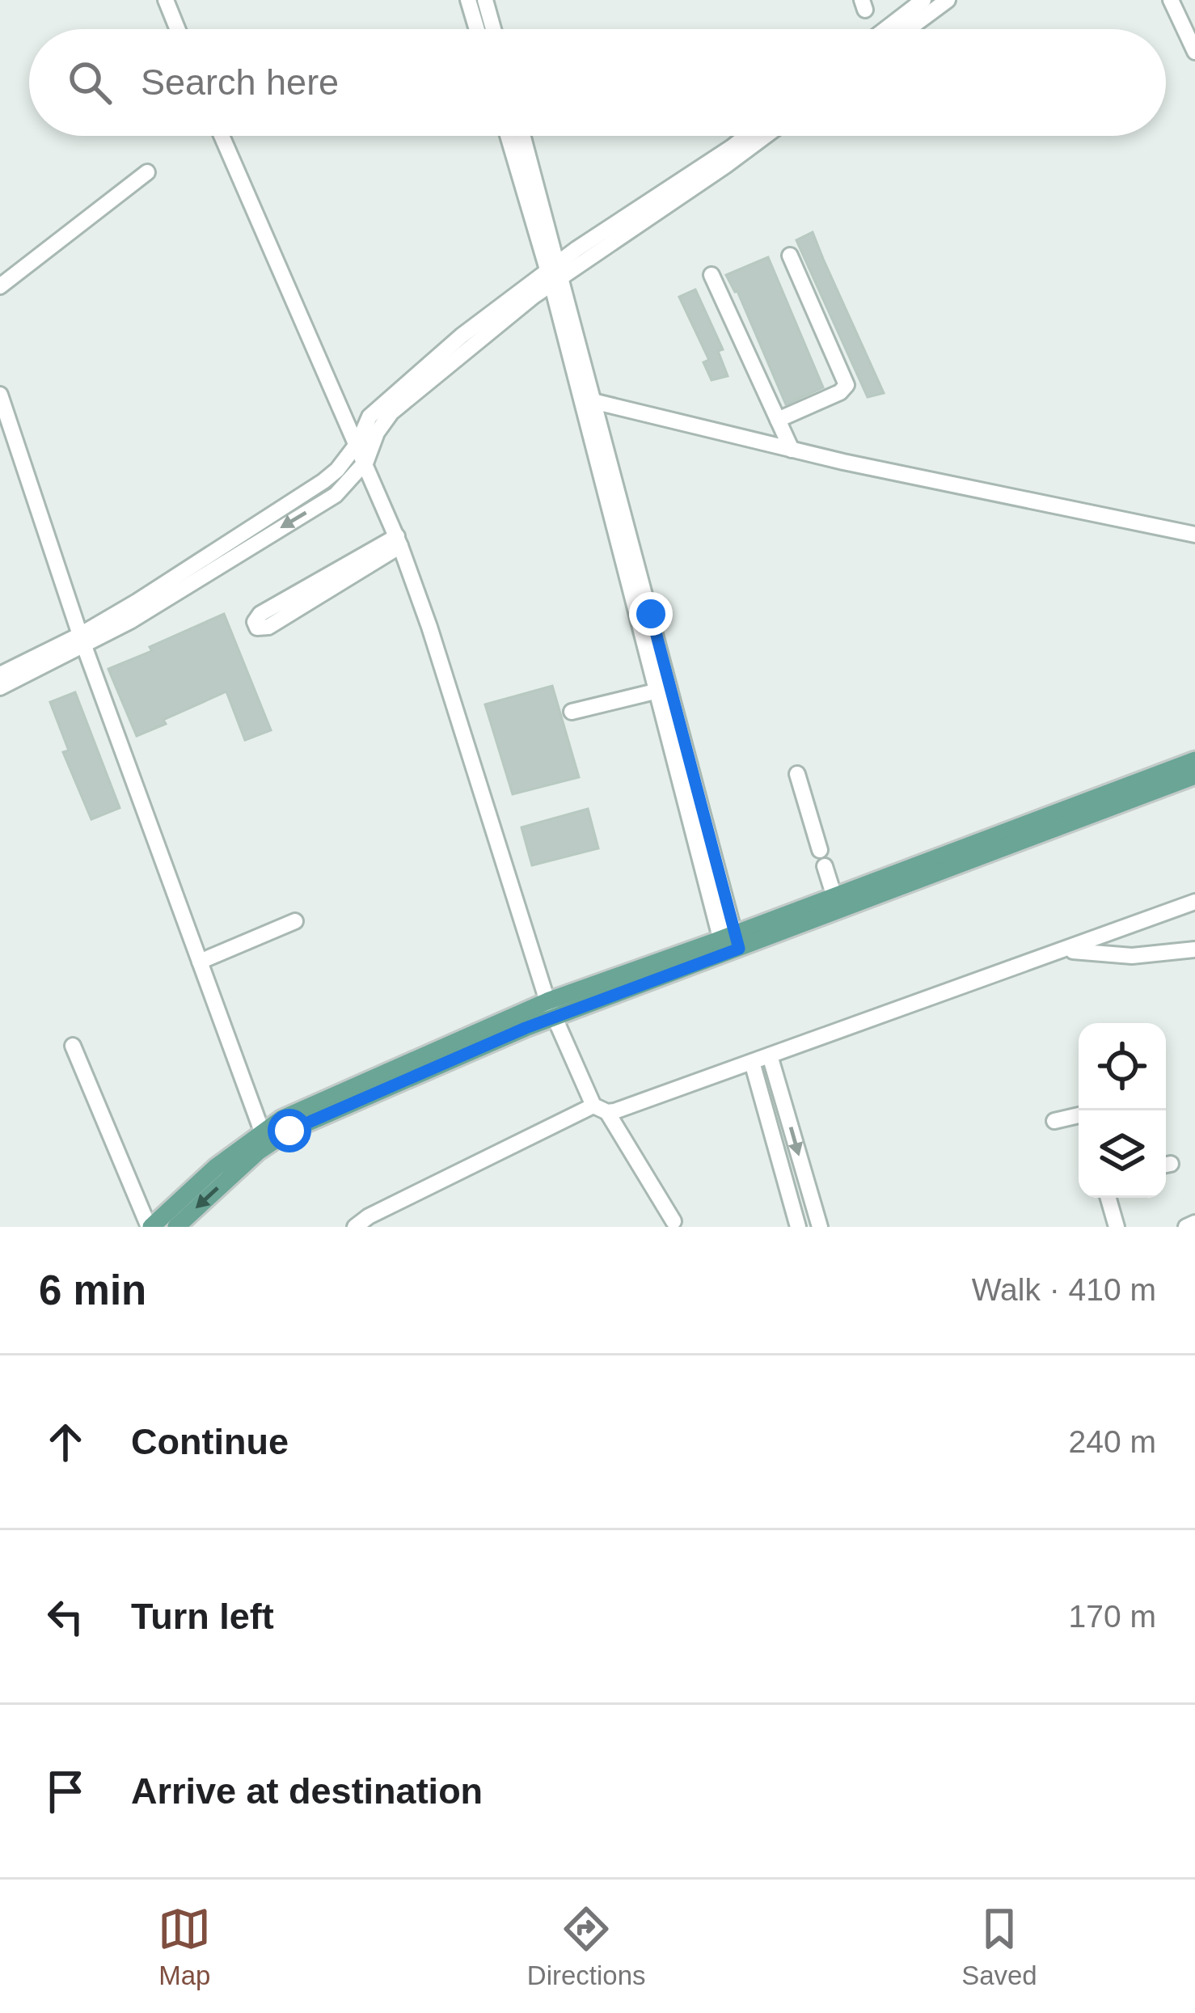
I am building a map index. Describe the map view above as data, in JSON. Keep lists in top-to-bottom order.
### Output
{
  "page": {
    "search": "Search here",
    "heading": ["6 min", "Walk · 410 m"],
    "list": [
      ["Continue", "240 m"],
      ["Turn left", "170 m"],
      "Arrive at destination"
    ],
    "nav": ["Map", "Directions", "Saved"]
  }
}
